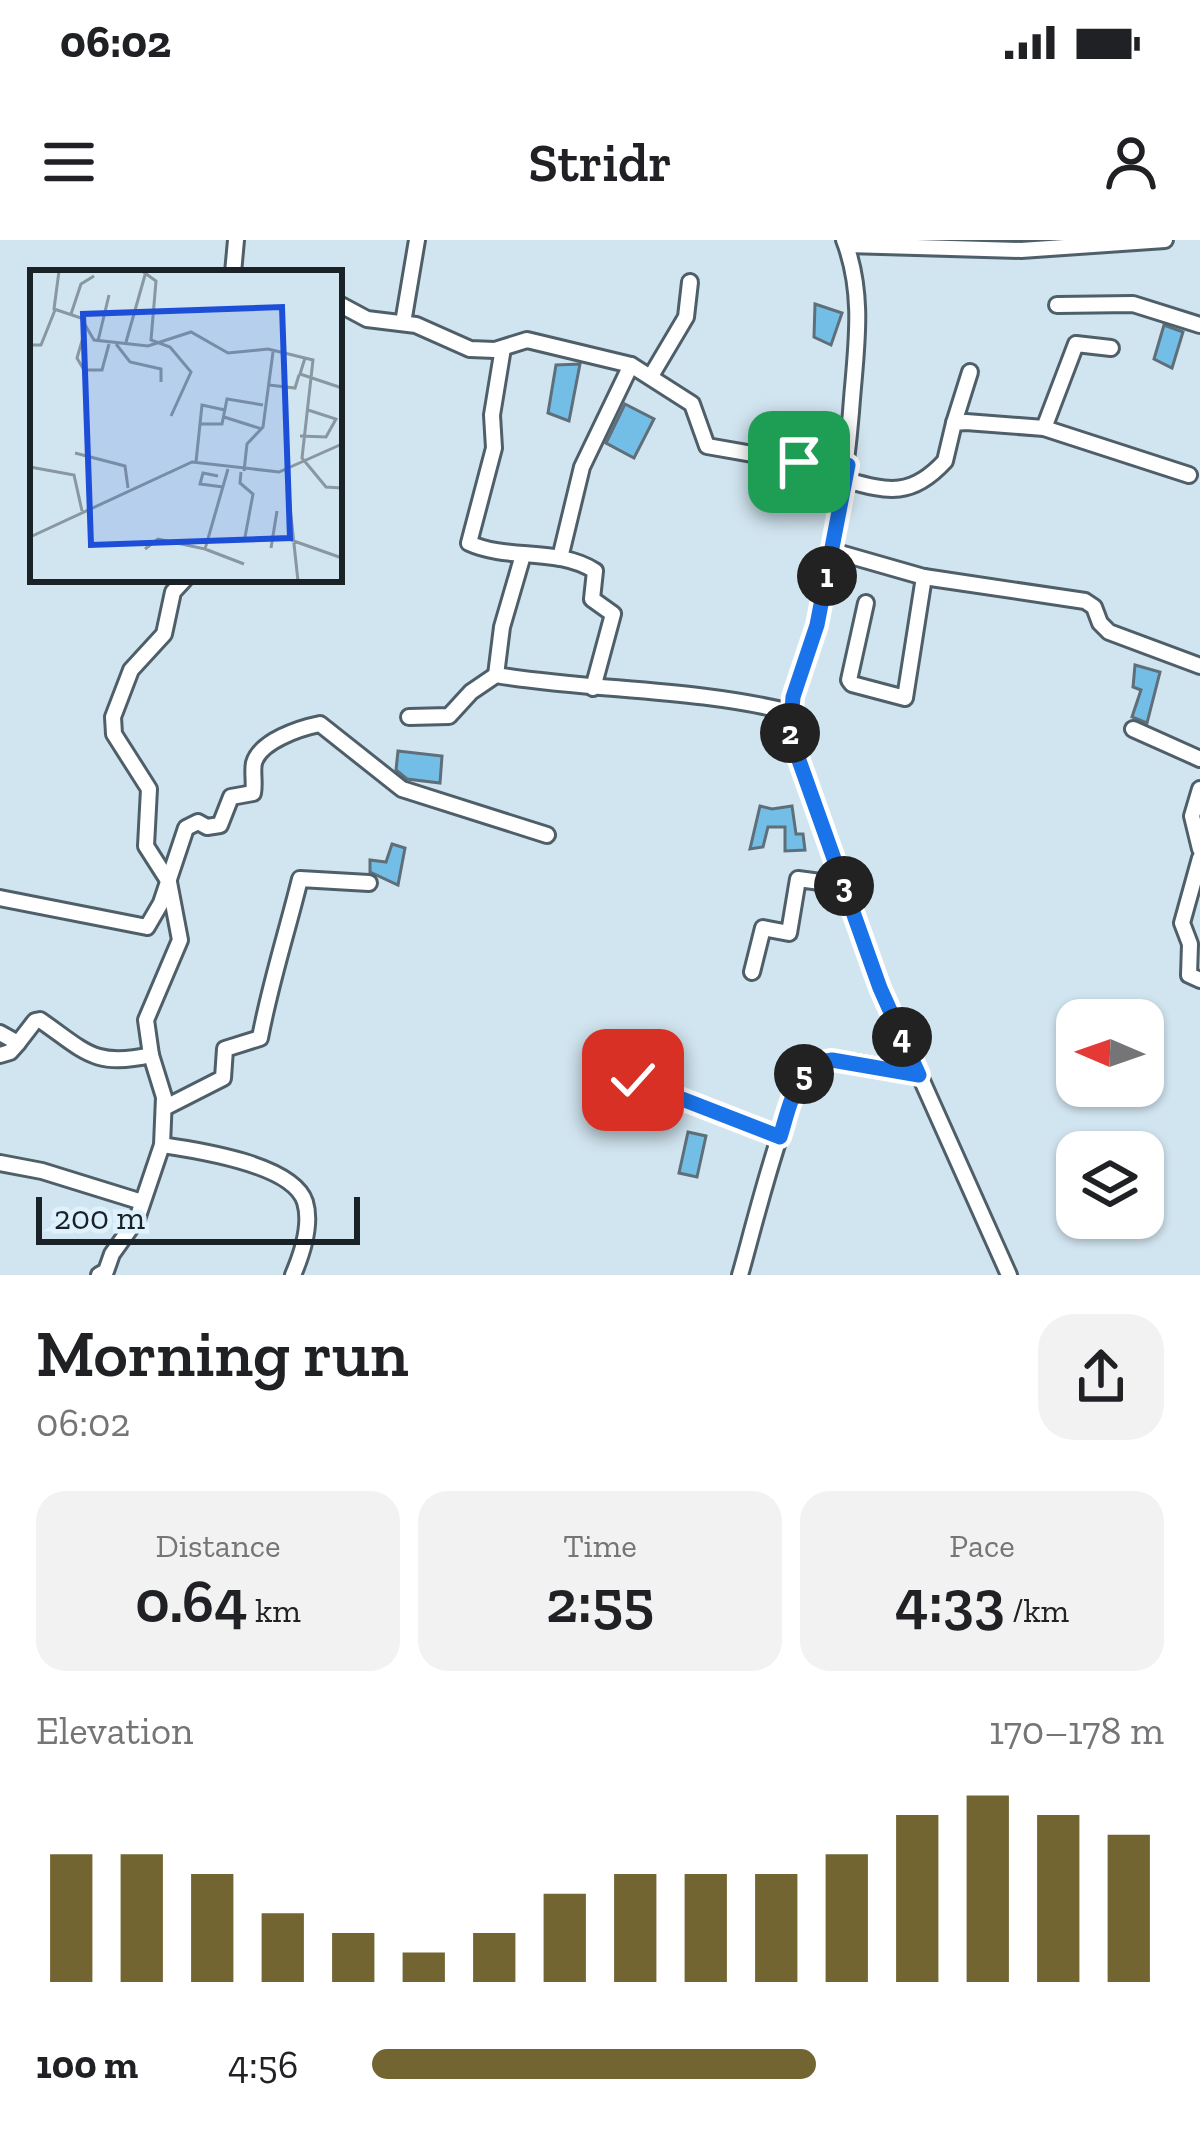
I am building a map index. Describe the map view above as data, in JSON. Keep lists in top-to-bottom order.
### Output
{
  "scale_bar": "200 m",
  "north": "left",
  "page": {
    "status": "06:02",
    "header": "Stridr",
    "pins": [
      "1",
      "2",
      "3",
      "4",
      "5"
    ],
    "scale": "200 m",
    "heading": ["Morning run", "06:02"],
    "stats": [
      ["Distance", "0.64 km"],
      ["Time", "2:55"],
      ["Pace", "4:33 /km"]
    ],
    "chart": ["Elevation", "170–178 m"],
    "list": [
      {
        "name": "100 m",
        "note": "4:56"
      }
    ]
  }
}
